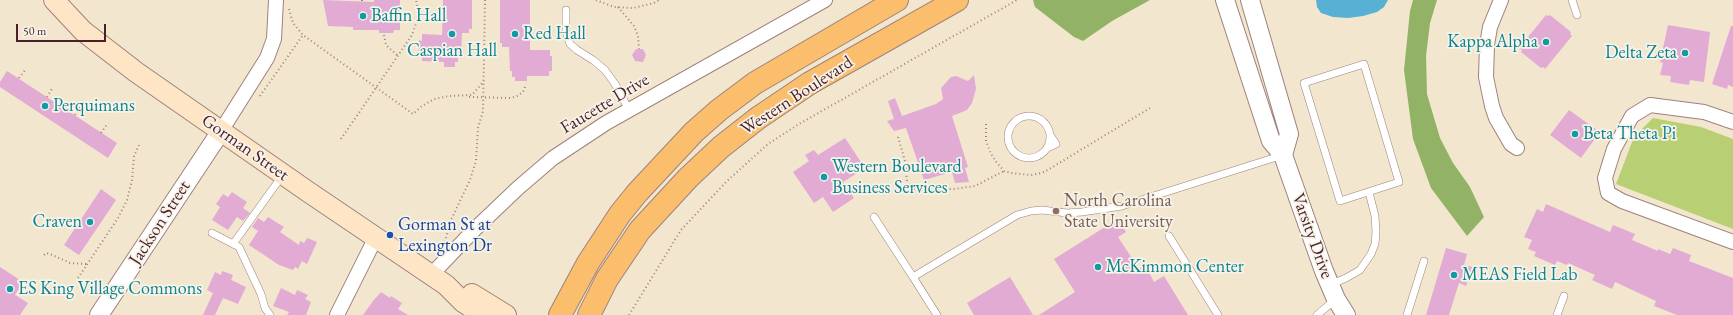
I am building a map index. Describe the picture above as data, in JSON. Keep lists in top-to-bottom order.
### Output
{
  "streets": {
    "main road": ["Western Boulevard", "Gorman Street"],
    "street": ["Faucette Drive", "Jackson Street", "Varsity Drive"]
  },
  "crossings": [
    ["Faucette Drive", "Gorman Street"],
    ["Gorman Street", "Jackson Street"]
  ],
  "places": [
    "Baffin Hall",
    "Caspian Hall",
    "Red Hall",
    "Kappa Alpha",
    "Delta Zeta",
    "Perquimans",
    "Beta Theta Pi",
    "Western Boulevard Business Services",
    "North Carolina State University",
    "Craven",
    "Gorman St at Lexington Dr",
    "McKimmon Center",
    "MEAS Field Lab",
    "ES King Village Commons"
  ],
  "scale_bar": "50 m"
}
